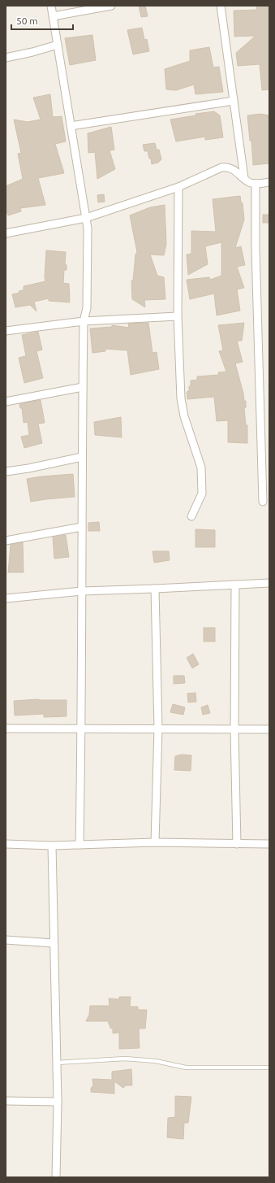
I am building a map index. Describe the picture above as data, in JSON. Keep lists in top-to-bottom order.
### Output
{
  "scale_bar": "50 m"
}
